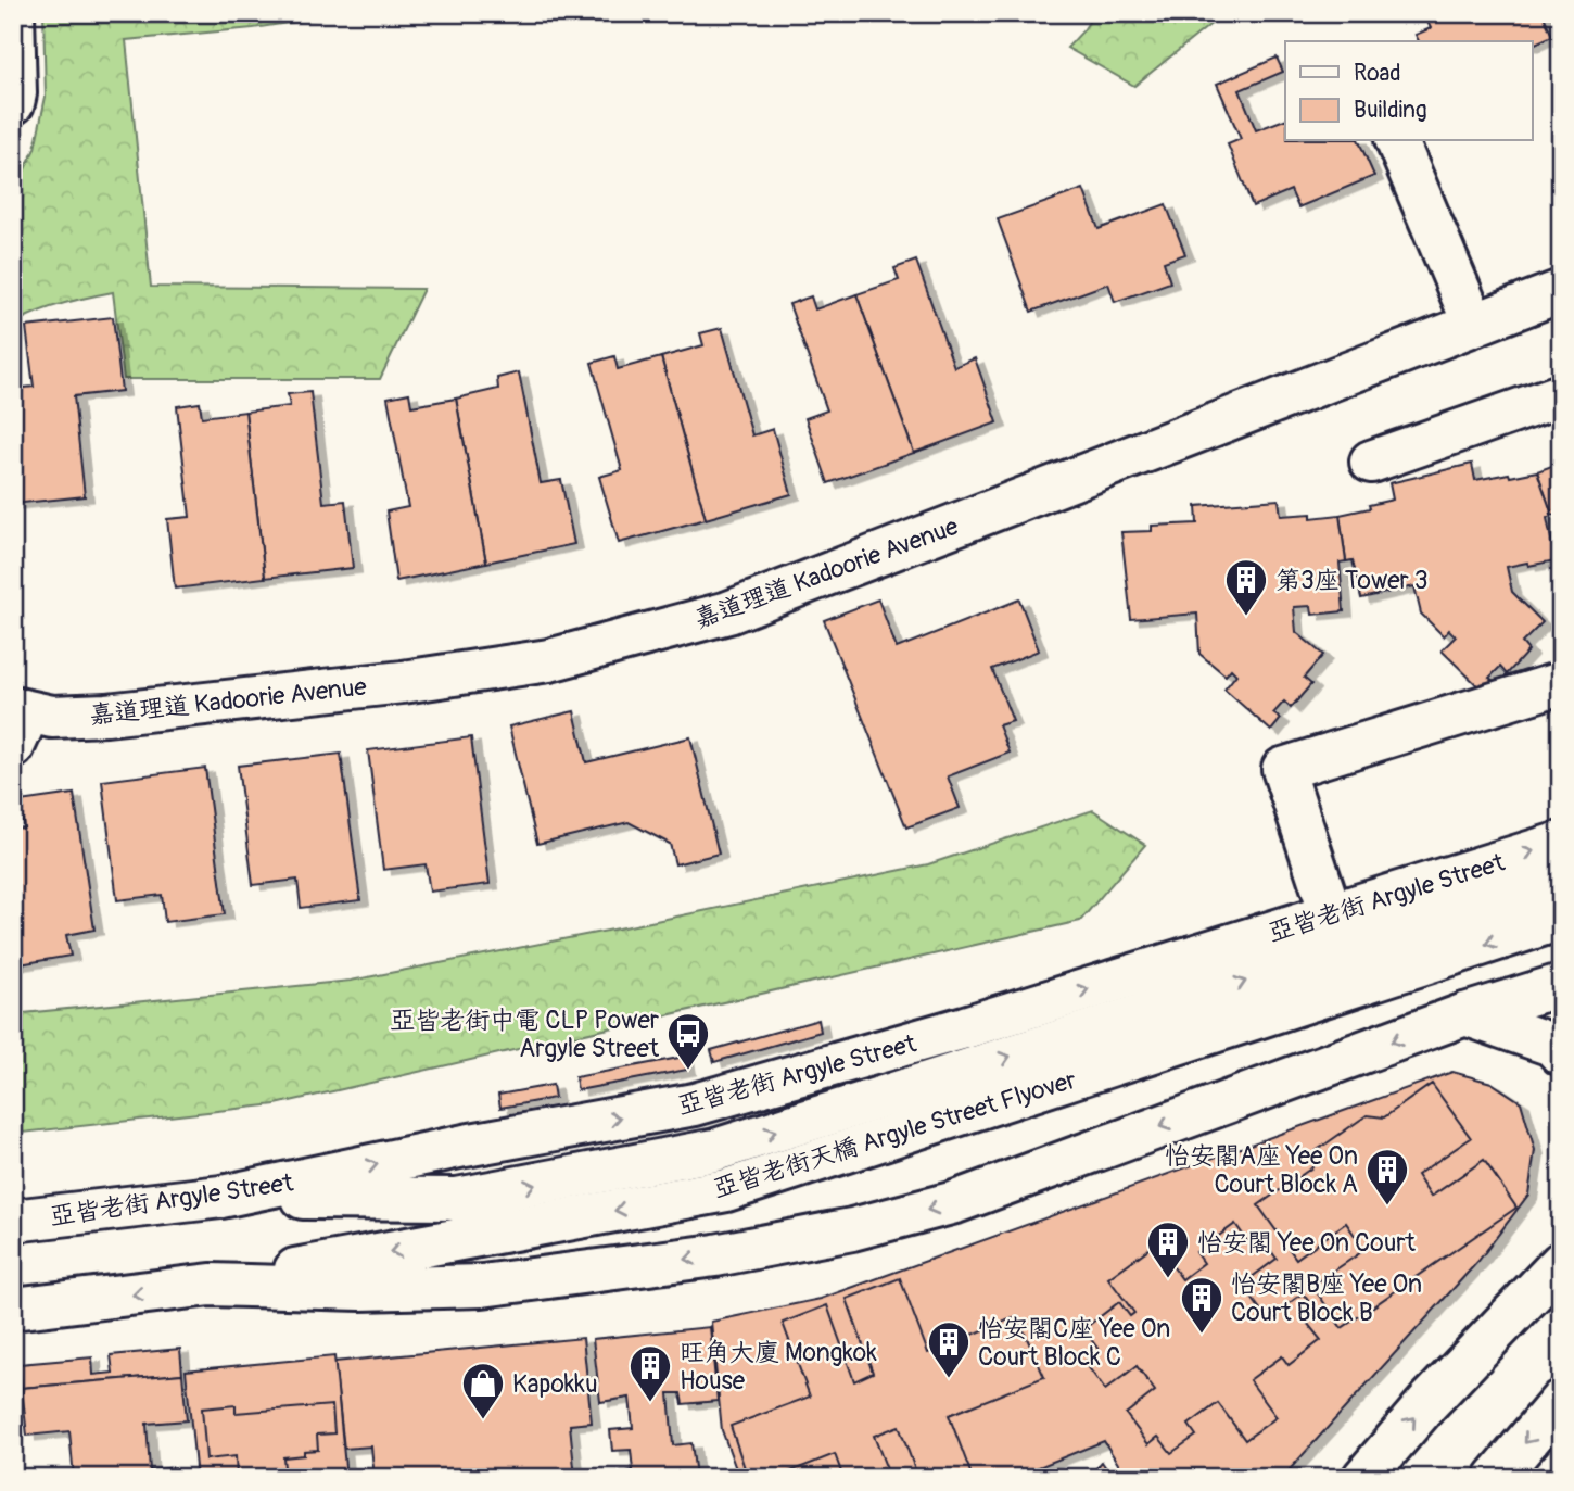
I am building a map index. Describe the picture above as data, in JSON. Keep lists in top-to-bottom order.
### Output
{
  "streets": {
    "main road": ["嘉道理道 Kadoorie Avenue", "亞皆老街 Argyle Street", "亞皆老街天橋 Argyle Street Flyover"]
  },
  "crossings": [
    ["亞皆老街 Argyle Street", "亞皆老街天橋 Argyle Street Flyover"]
  ],
  "places": {
    "building": [
      "第3座 Tower 3",
      "怡安閣A座 Yee On Court Block A",
      "怡安閣 Yee On Court",
      "怡安閣B座 Yee On Court Block B",
      "怡安閣C座 Yee On Court Block C",
      "旺角大廈 Mongkok House"
    ],
    "bus stop": ["亞皆老街中電 CLP Power Argyle Street"],
    "shop": ["Kapokku"]
  },
  "legend": ["Road", "Building"]
}
